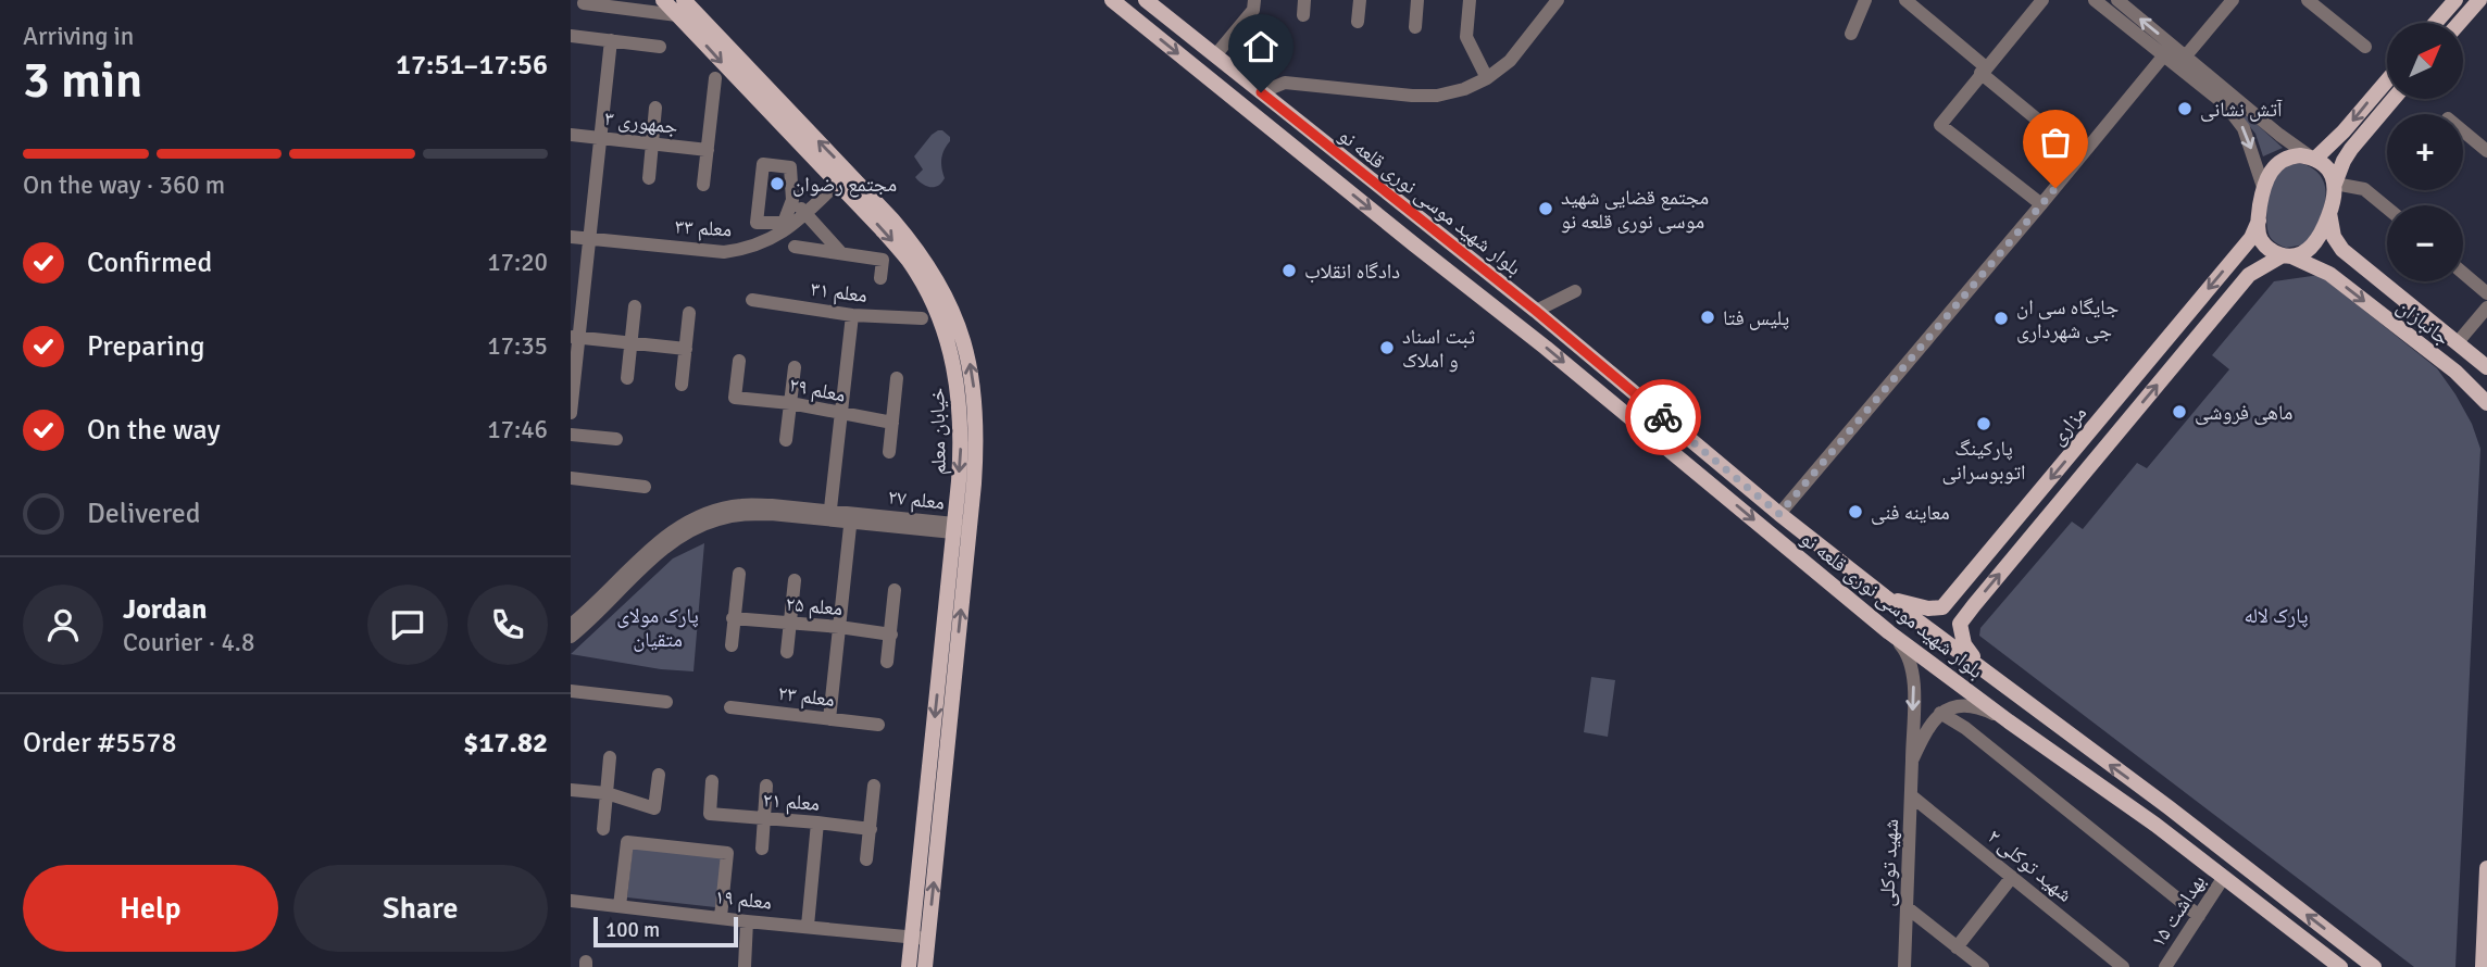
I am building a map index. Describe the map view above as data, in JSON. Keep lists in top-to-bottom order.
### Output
{
  "streets": {
    "main road": [
      "بلوار شهید موسی نوری قلعه نو",
      "جانبازان",
      "مزاری",
      "خیابان معلم"
    ],
    "street": [
      "جمهوری ۳",
      "معلم ۳۳",
      "معلم ۳۱",
      "معلم ۲۹",
      "معلم ۲۷",
      "معلم ۲۵",
      "معلم ۲۳",
      "معلم ۲۱",
      "شهید توکلی",
      "شهید توکلی ۲",
      "معلم ۱۹",
      "بهداشت ۱۵"
    ]
  },
  "crossings": [
    ["بلوار شهید موسی نوری قلعه نو", "شهید توکلی"],
    ["بلوار شهید موسی نوری قلعه نو", "بهداشت ۱۵"],
    ["معلم ۳۳", "خیابان معلم"],
    ["جانبازان", "مزاری"],
    ["خیابان معلم", "معلم ۲۷"],
    ["خیابان معلم", "معلم ۱۹"],
    ["شهید توکلی", "شهید توکلی ۲"]
  ],
  "one_way": ["شهید توکلی"],
  "parks": ["پارک مولای متقیان", "پارک لاله"],
  "places": [
    "آتش نشانی",
    "مجتمع رضوان",
    "مجتمع قضایی شهید موسی نوری قلعه نو",
    "دادگاه انقلاب",
    "پلیس فتا",
    "جایگاه سی ان جی شهرداری",
    "ثبت اسناد و املاک",
    "ماهی فروشی",
    "پارکینگ اتوبوسرانی",
    "معاینه فنی"
  ],
  "scale_bar": "100 m",
  "north": "top right",
  "page": {
    "heading": ["3 min", "Arriving in", "17:51–17:56"],
    "panel": [
      "Jordan",
      "Courier · 4.8",
      "Order #5578",
      "$17.82"
    ],
    "map_buttons": ["+", "−"],
    "bar": "On the way · 360 m",
    "list": [
      ["Confirmed", "17:20"],
      ["Preparing", "17:35"],
      ["On the way", "17:46"],
      "Delivered"
    ],
    "buttons": ["Help", "Share"],
    "scale": "100 m"
  }
}
